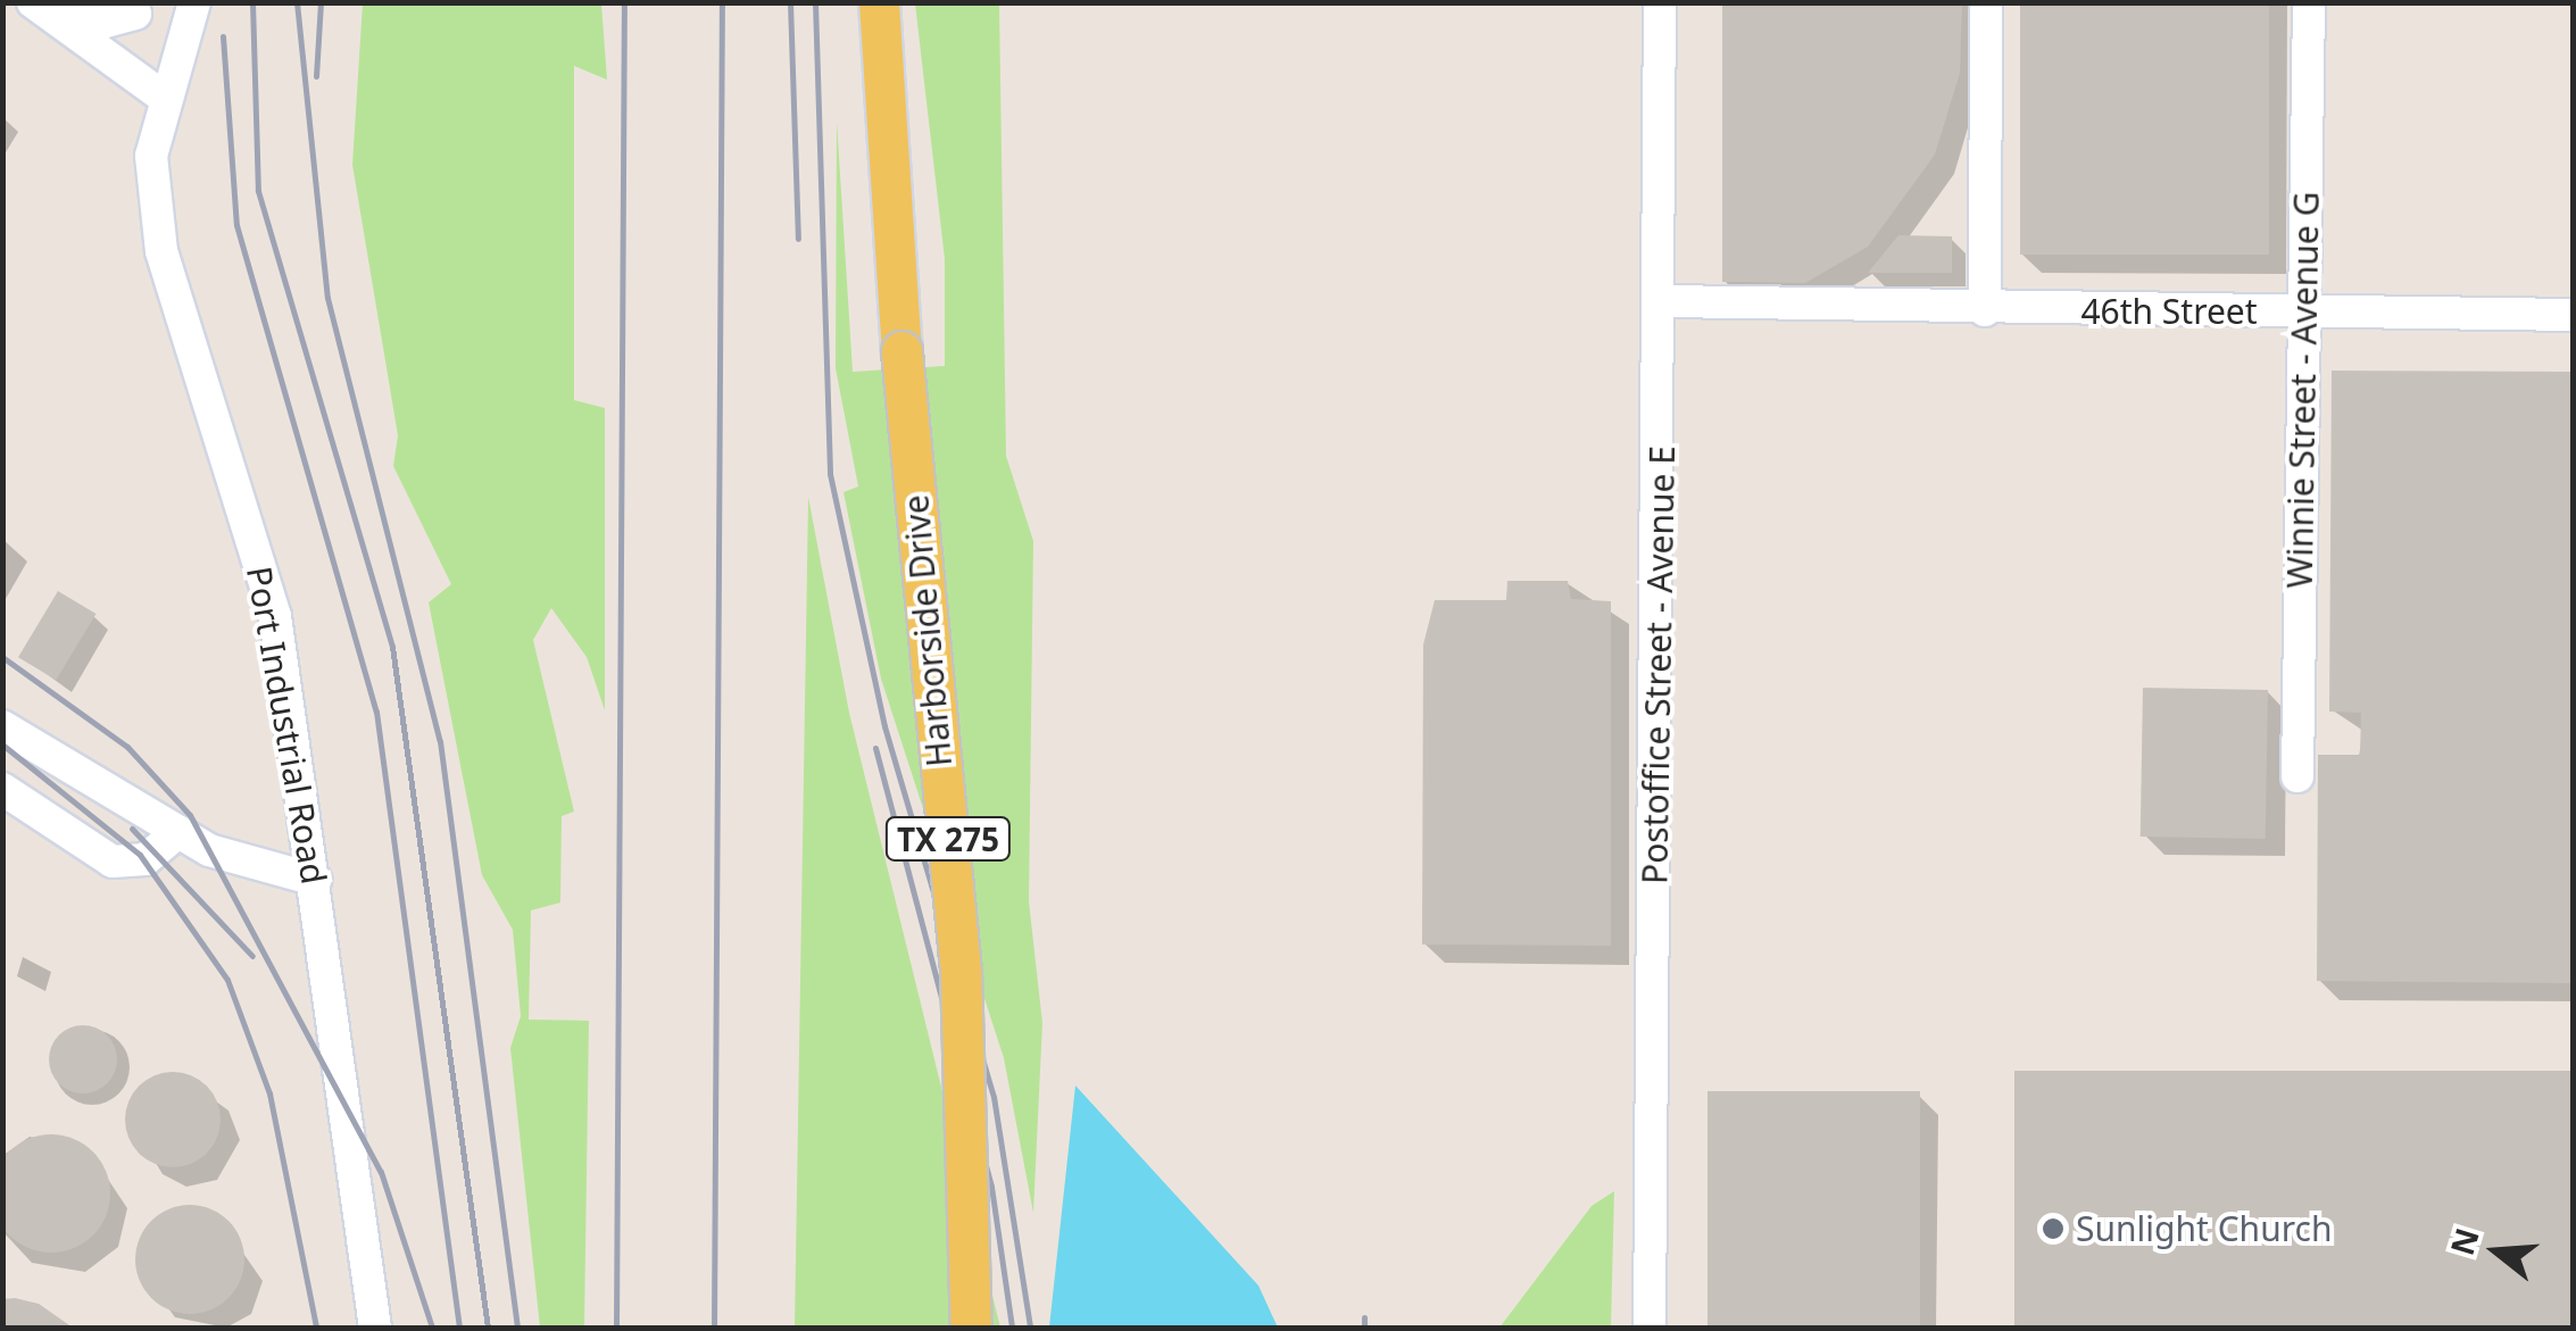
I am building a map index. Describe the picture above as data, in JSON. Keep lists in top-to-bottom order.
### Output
{
  "streets": {
    "main road": ["Harborside Drive", "TX 275"],
    "street": [
      "46th Street",
      "Winnie Street - Avenue G",
      "Postoffice Street - Avenue E",
      "Port Industrial Road"
    ]
  },
  "crossings": [
    ["46th Street", "Winnie Street - Avenue G"],
    ["46th Street", "Postoffice Street - Avenue E"]
  ],
  "places": ["Sunlight Church"],
  "north": "left"
}
